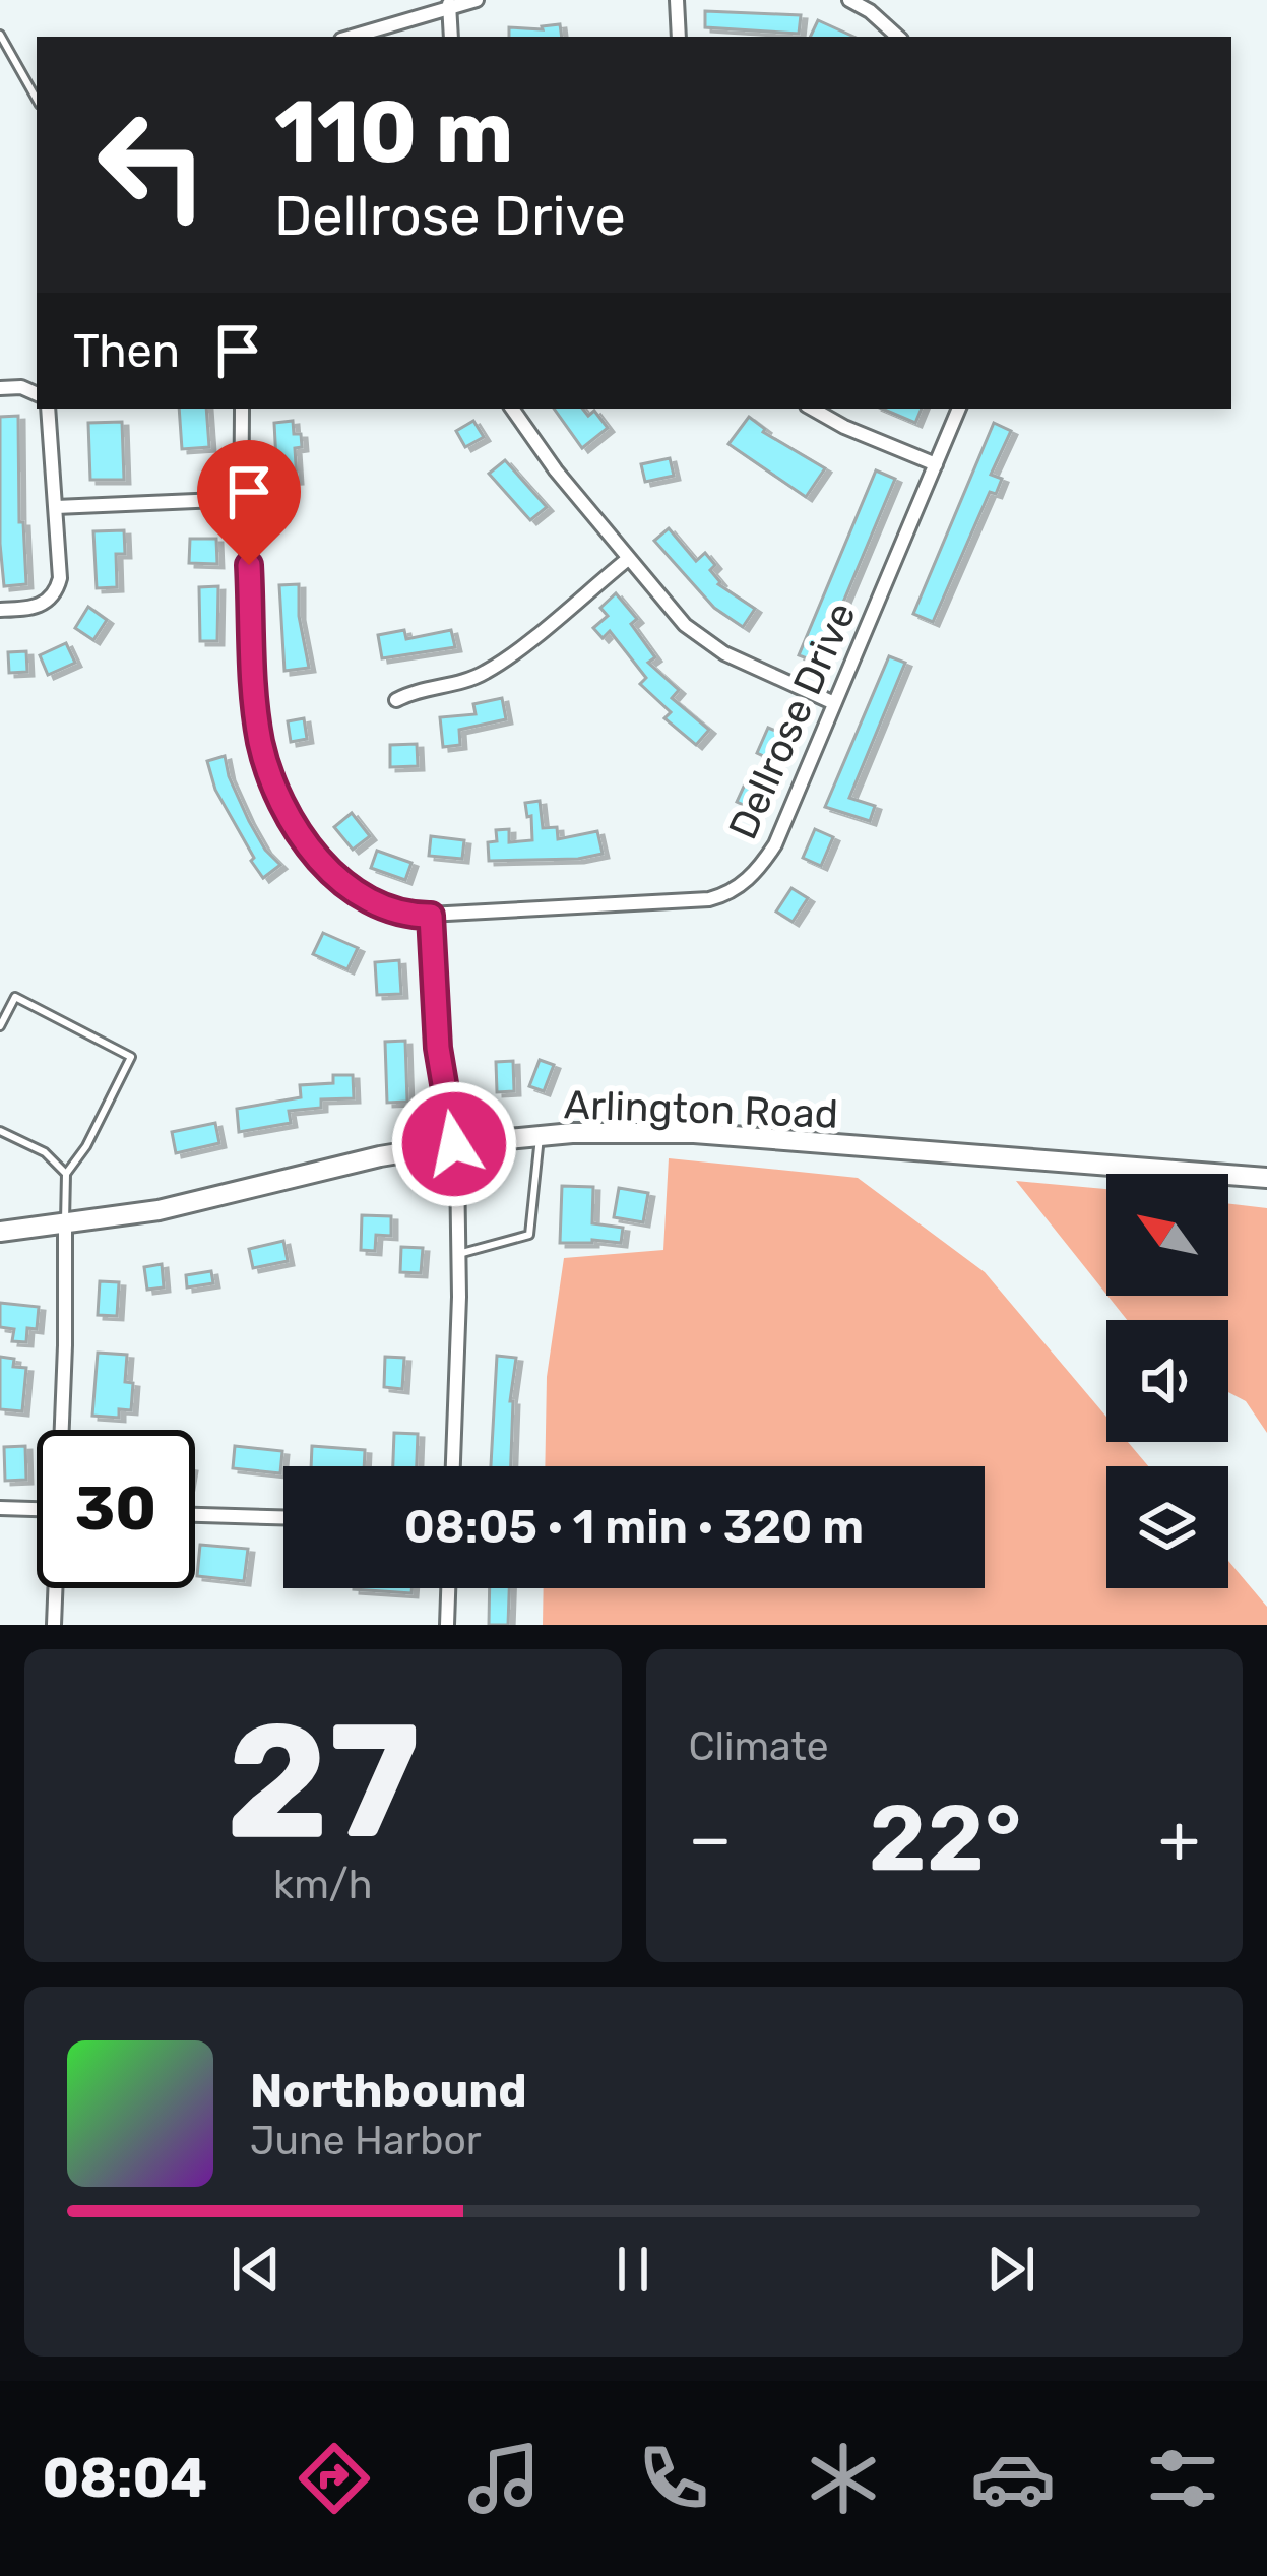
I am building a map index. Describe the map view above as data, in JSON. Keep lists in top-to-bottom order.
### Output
{
  "streets": {
    "main road": ["Arlington Road"],
    "street": ["Dellrose Drive"]
  },
  "north": "top left",
  "page": {
    "turn": ["110 m", "Dellrose Drive"],
    "then": "Then",
    "limit": "30",
    "trip": "08:05 · 1 min · 320 m",
    "tile": [
      ["27", "km/h"],
      "Climate"
    ],
    "heat": ["−", "22°", "+"],
    "song": ["Northbound", "June Harbor"],
    "tabs": "08:04"
  }
}
